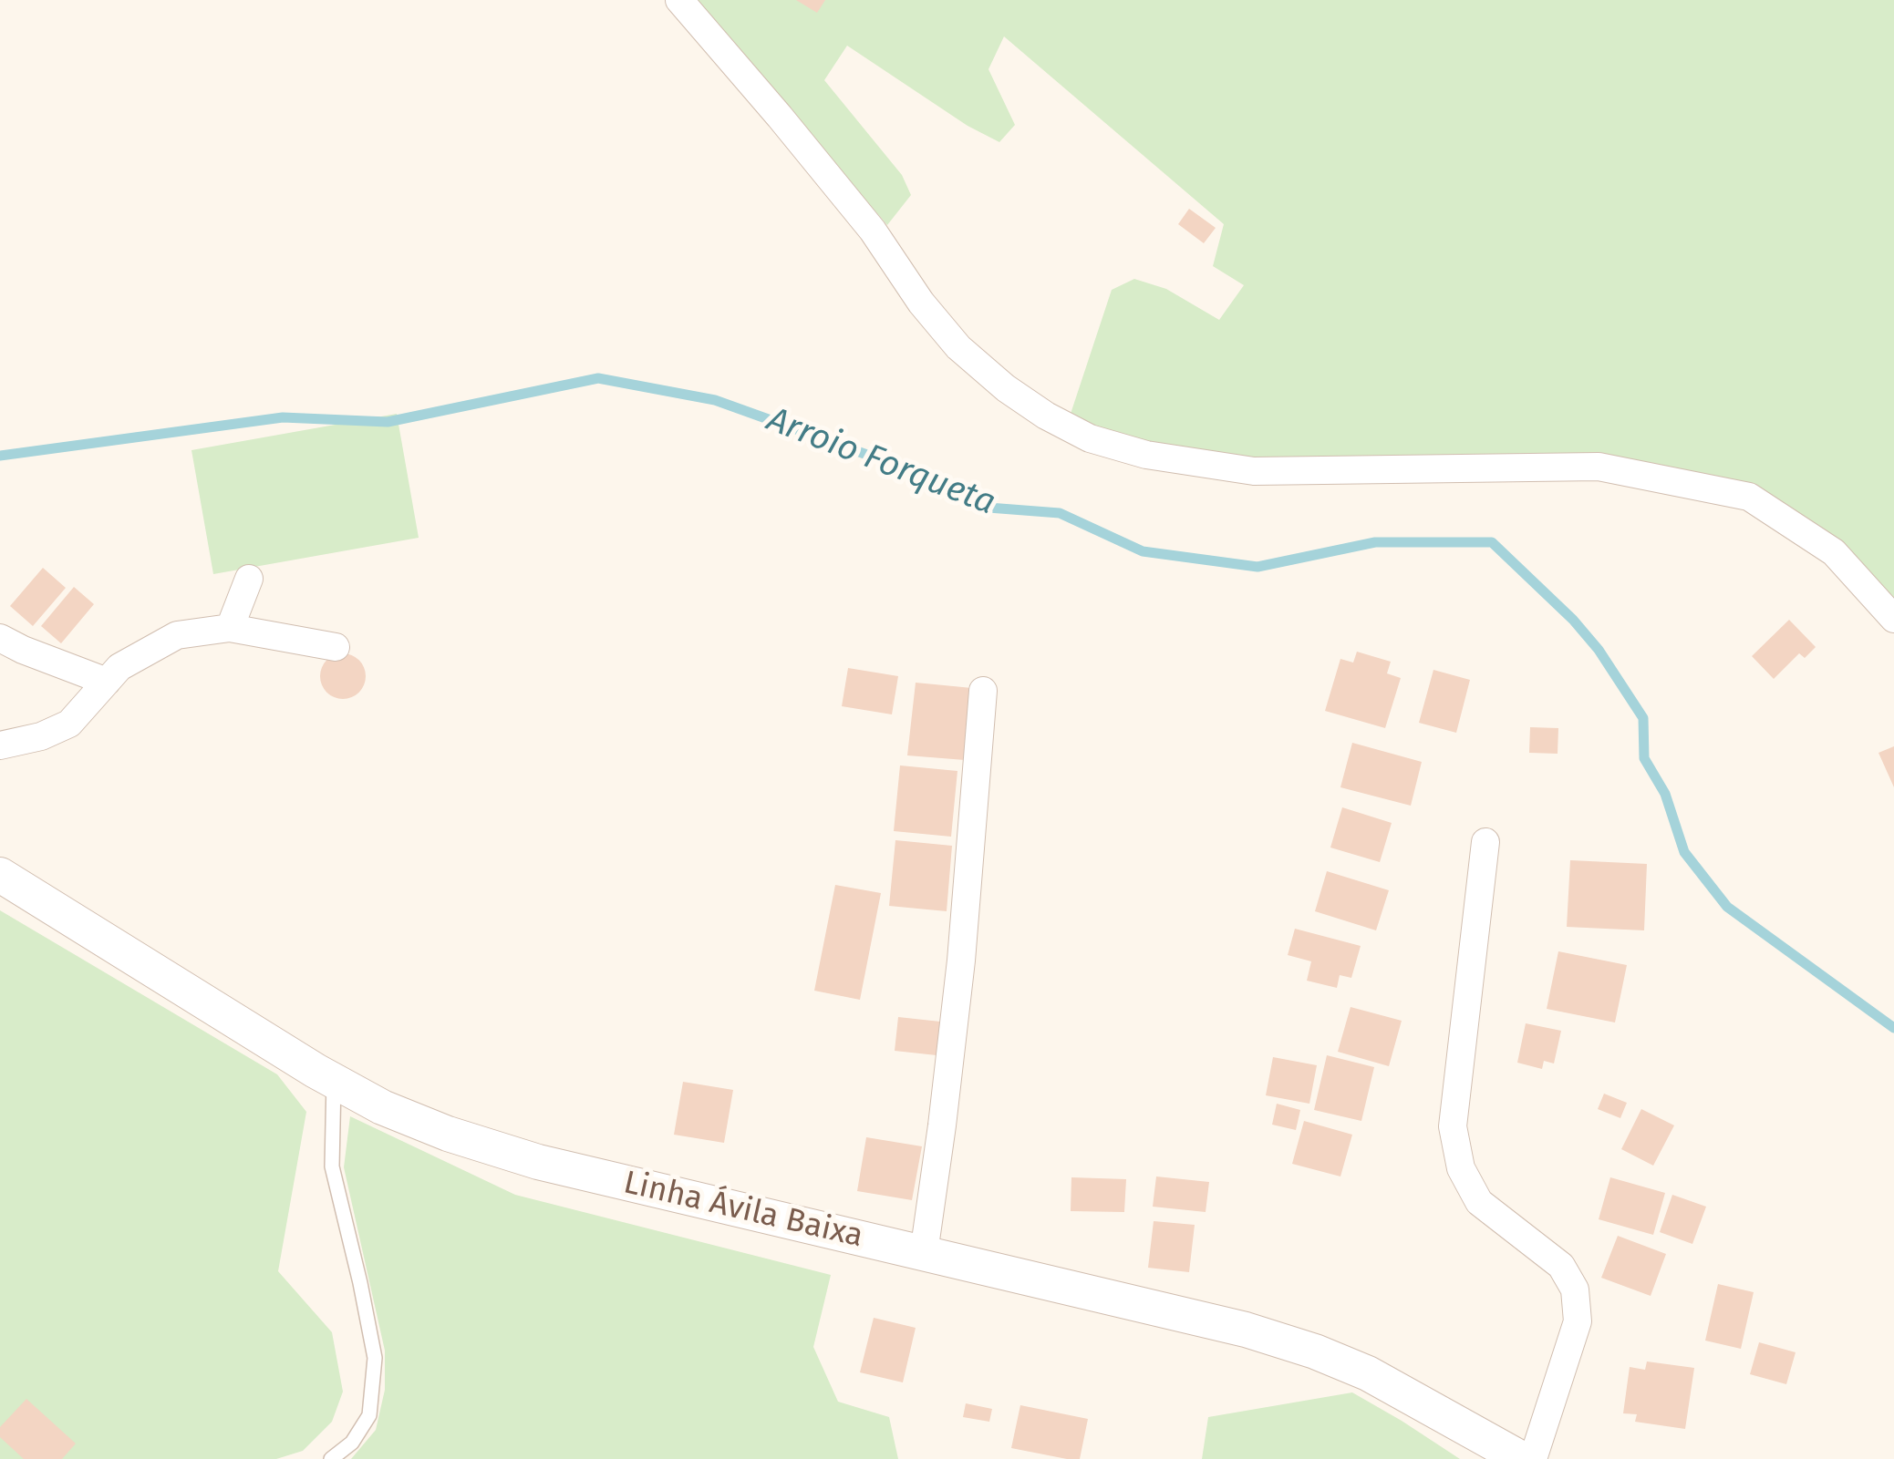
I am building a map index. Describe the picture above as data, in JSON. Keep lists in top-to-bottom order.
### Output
{
  "streets": {
    "street": ["Linha Ávila Baixa"]
  },
  "water": ["Arroio Forqueta"]
}
